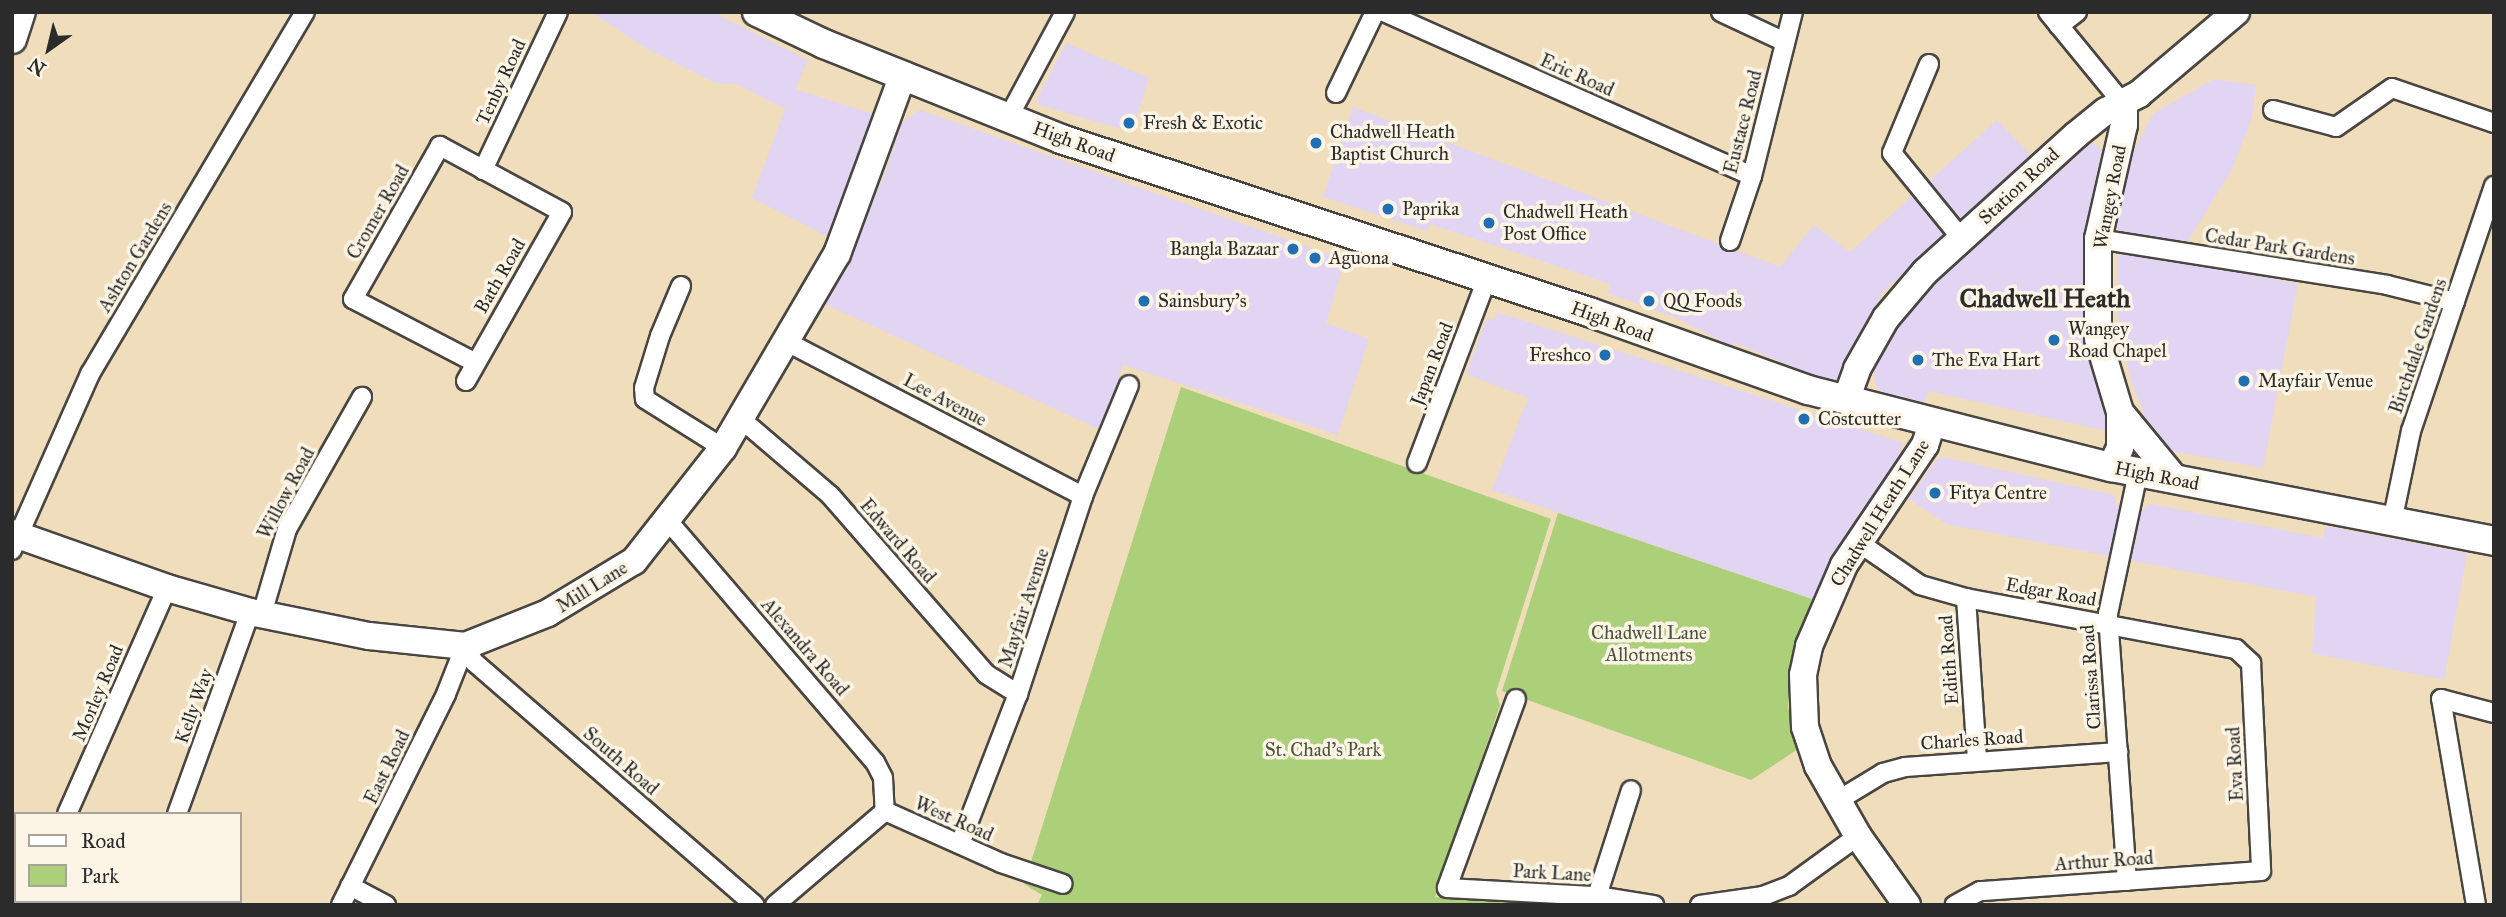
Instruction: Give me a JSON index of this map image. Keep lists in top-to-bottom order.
{
  "streets": {
    "main road": ["High Road"],
    "street": [
      "Eric Road",
      "Tenby Road",
      "Eustace Road",
      "Station Road",
      "Wangey Road",
      "Cromer Road",
      "Cedar Park Gardens",
      "Ashton Gardens",
      "Bath Road",
      "Birchdale Gardens",
      "Japan Road",
      "Lee Avenue",
      "Willow Road",
      "Chadwell Heath Lane",
      "Edward Road",
      "Mill Lane",
      "Edgar Road",
      "Mayfair Avenue",
      "Alexandra Road",
      "Edith Road",
      "Clarissa Road",
      "Morley Road",
      "Kelly Way",
      "Charles Road",
      "South Road",
      "Eva Road",
      "East Road",
      "West Road",
      "Arthur Road",
      "Park Lane"
    ]
  },
  "crossings": [
    ["Eric Road", "Eustace Road"],
    ["Tenby Road", "Cromer Road"],
    ["Tenby Road", "Bath Road"],
    ["High Road", "Station Road"],
    ["High Road", "Wangey Road"],
    ["High Road", "Birchdale Gardens"],
    ["High Road", "Japan Road"],
    ["High Road", "Chadwell Heath Lane"],
    ["High Road", "Mill Lane"],
    ["High Road", "Clarissa Road"],
    ["Station Road", "Wangey Road"],
    ["Wangey Road", "Cedar Park Gardens"],
    ["Cromer Road", "Bath Road"],
    ["Cedar Park Gardens", "Birchdale Gardens"],
    ["Ashton Gardens", "Mill Lane"],
    ["Lee Avenue", "Mill Lane"],
    ["Lee Avenue", "Mayfair Avenue"],
    ["Willow Road", "Mill Lane"],
    ["Willow Road", "Kelly Way"],
    ["Chadwell Heath Lane", "Edgar Road"],
    ["Chadwell Heath Lane", "Charles Road"],
    ["Edward Road", "Mill Lane"],
    ["Edward Road", "Mayfair Avenue"],
    ["Mill Lane", "Alexandra Road"],
    ["Mill Lane", "Morley Road"],
    ["Mill Lane", "Kelly Way"],
    ["Mill Lane", "South Road"],
    ["Mill Lane", "East Road"],
    ["Edgar Road", "Edith Road"],
    ["Edgar Road", "Clarissa Road"],
    ["Edgar Road", "Eva Road"],
    ["Mayfair Avenue", "West Road"],
    ["Alexandra Road", "West Road"],
    ["Edith Road", "Charles Road"],
    ["Clarissa Road", "Charles Road"],
    ["Clarissa Road", "Arthur Road"],
    ["South Road", "East Road"],
    ["Eva Road", "Arthur Road"]
  ],
  "districts": ["Chadwell Heath"],
  "parks": ["Chadwell Lane Allotments", "St. Chad's Park"],
  "places": [
    "Fresh & Exotic",
    "Chadwell Heath Baptist Church",
    "Paprika",
    "Chadwell Heath Post Office",
    "Bangla Bazaar",
    "Aguona",
    "Sainsbury's",
    "QQ Foods",
    "Wangey Road Chapel",
    "Freshco",
    "The Eva Hart",
    "Mayfair Venue",
    "Costcutter",
    "Fitya Centre"
  ],
  "legend": ["Road", "Park"],
  "north": "bottom left"
}
